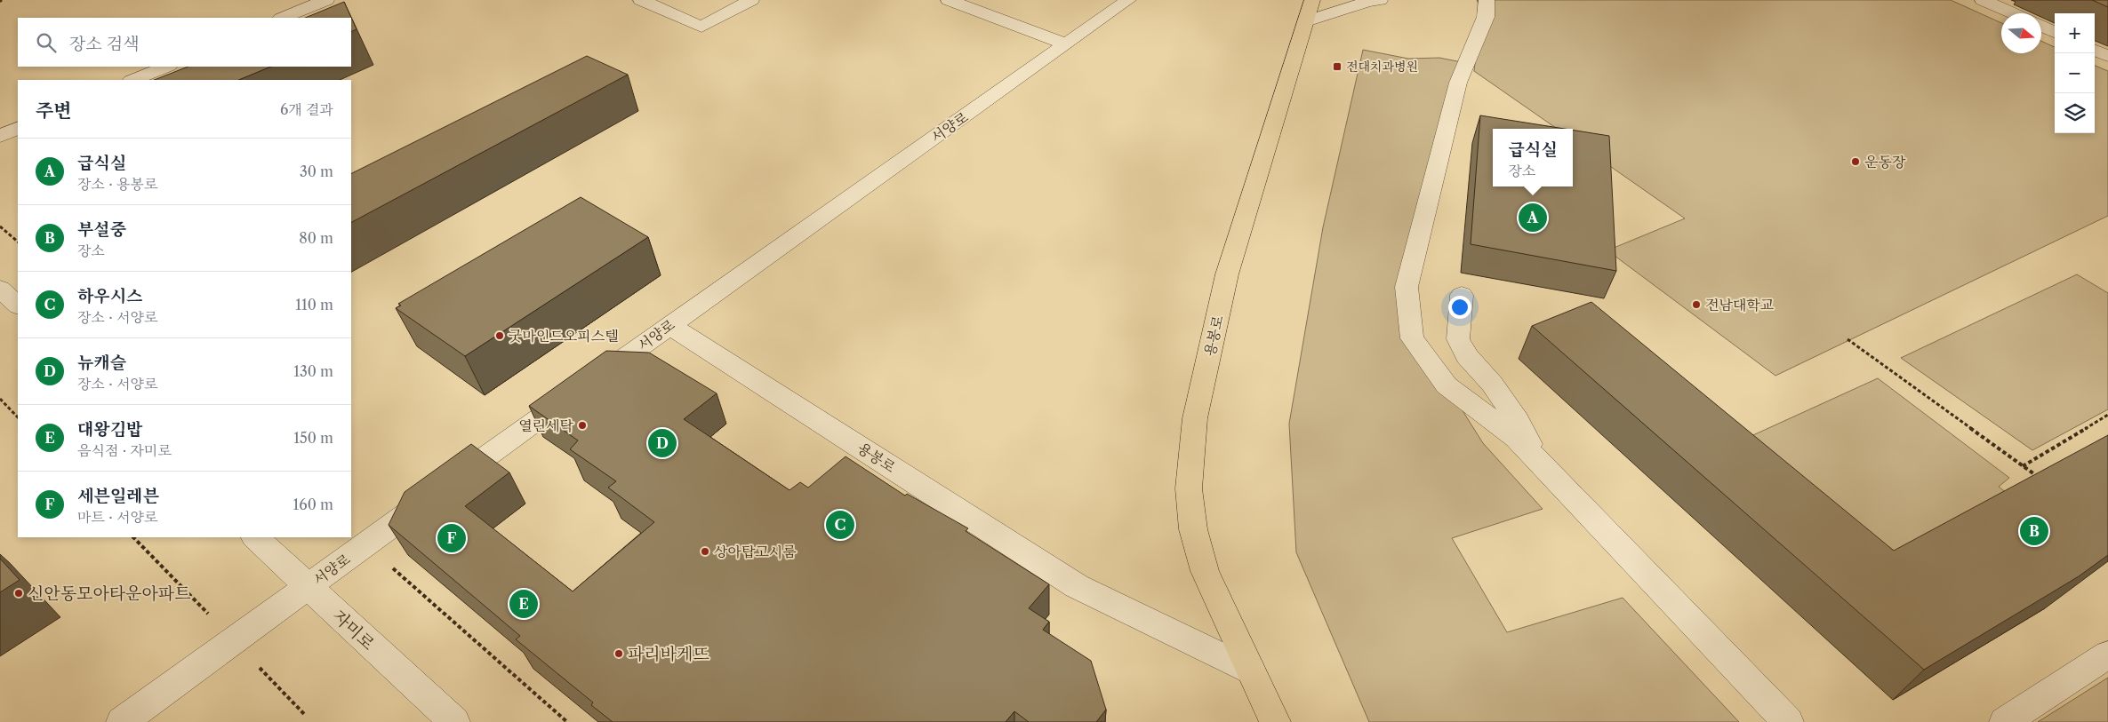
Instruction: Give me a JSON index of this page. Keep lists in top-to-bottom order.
{
  "streets": {
    "main road": ["용봉로"],
    "street": ["서양로", "자미로"]
  },
  "crossings": [
    ["서양로", "용봉로"],
    ["서양로", "자미로"]
  ],
  "places": {
    "transit": ["전대치과병원"],
    "other": [
      "운동장",
      "전남대학교",
      "굿마인드오피스텔",
      "열린세탁",
      "상아탑고시룸",
      "신안동모아타운아파트",
      "파리바게뜨"
    ]
  },
  "north": "right",
  "page": {
    "map_buttons": ["+", "−"],
    "search": "장소 검색",
    "heading": ["주변", "6개 결과"],
    "popup": ["급식실", "장소"],
    "list": [
      {
        "mark": "A",
        "name": "급식실",
        "note": "장소 · 용봉로",
        "value": "30 m"
      },
      {
        "mark": "B",
        "name": "부설중",
        "note": "장소",
        "value": "80 m"
      },
      {
        "mark": "C",
        "name": "하우시스",
        "note": "장소 · 서양로",
        "value": "110 m"
      },
      {
        "mark": "D",
        "name": "뉴캐슬",
        "note": "장소 · 서양로",
        "value": "130 m"
      },
      {
        "mark": "E",
        "name": "대왕김밥",
        "note": "음식점 · 자미로",
        "value": "150 m"
      },
      {
        "mark": "F",
        "name": "세븐일레븐",
        "note": "마트 · 서양로",
        "value": "160 m"
      }
    ],
    "pins": [
      "A",
      "D",
      "C",
      "B",
      "F",
      "E"
    ]
  }
}
